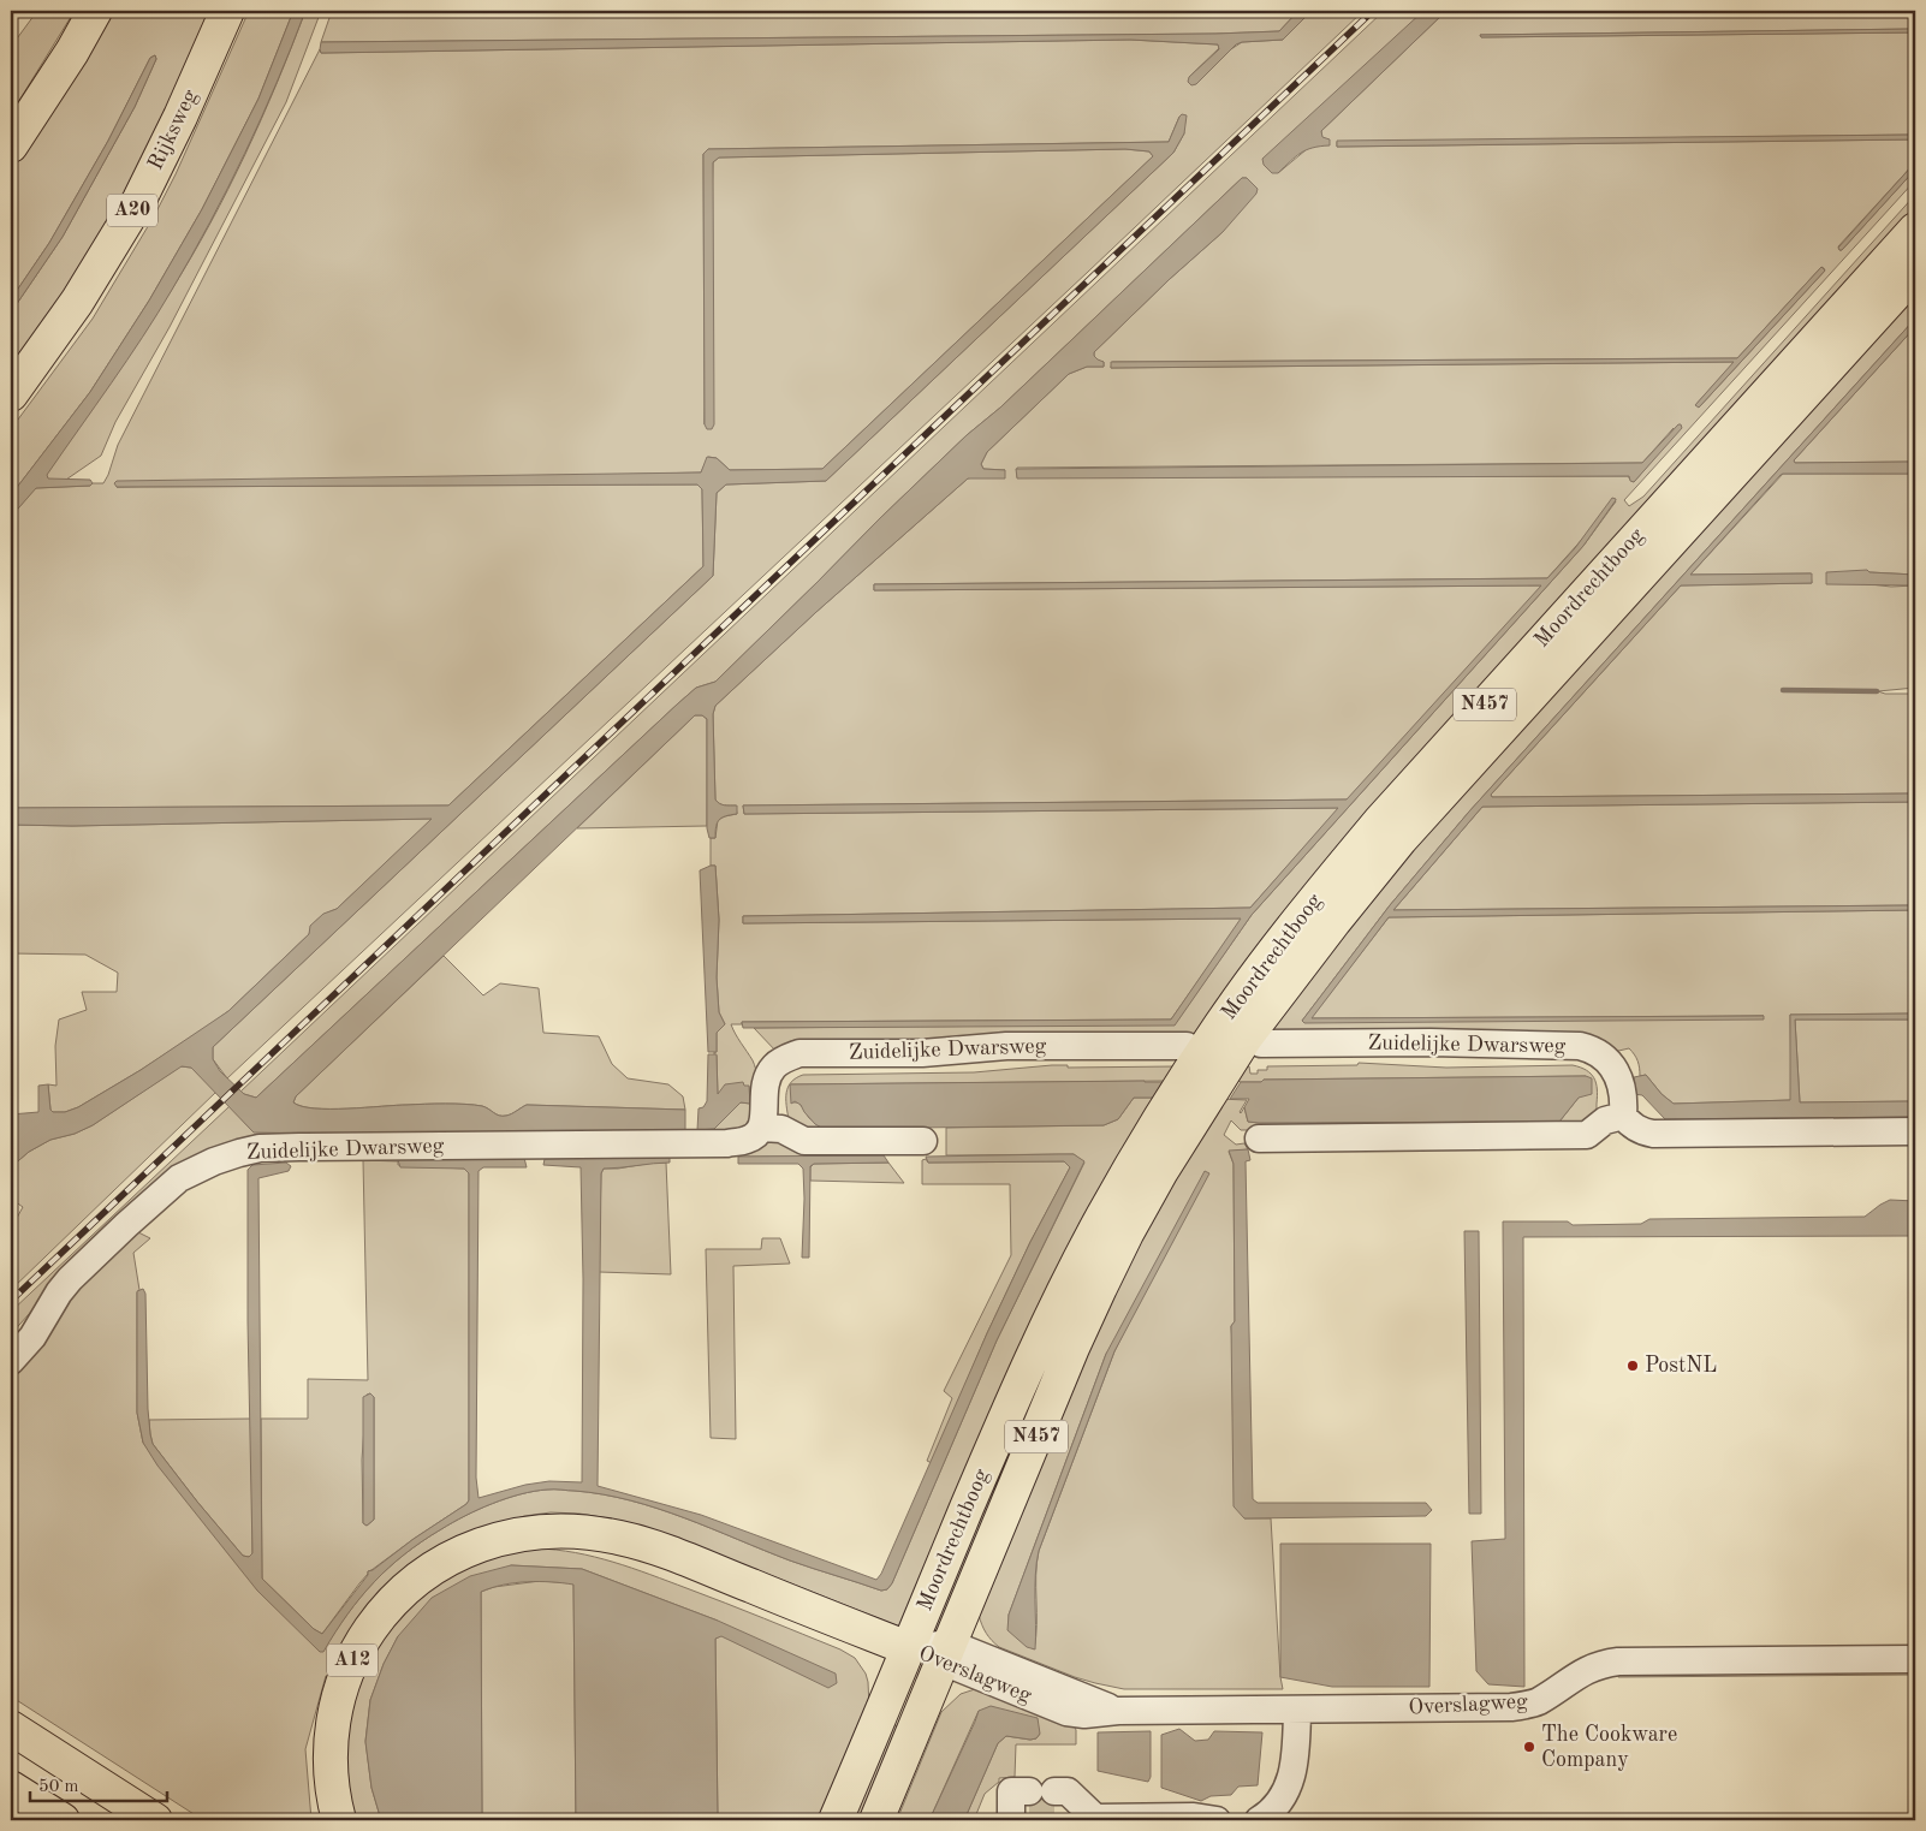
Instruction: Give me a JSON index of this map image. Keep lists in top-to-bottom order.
{
  "streets": {
    "main road": [
      "Rijksweg",
      "A20",
      "Moordrechtboog",
      "N457",
      "A12",
      "Overslagweg"
    ],
    "street": ["Zuidelijke Dwarsweg"]
  },
  "crossings": [
    ["Moordrechtboog", "A12"],
    ["Moordrechtboog", "Overslagweg"],
    ["A12", "Overslagweg"]
  ],
  "places": ["PostNL", "The Cookware Company"],
  "scale_bar": "50 m"
}
